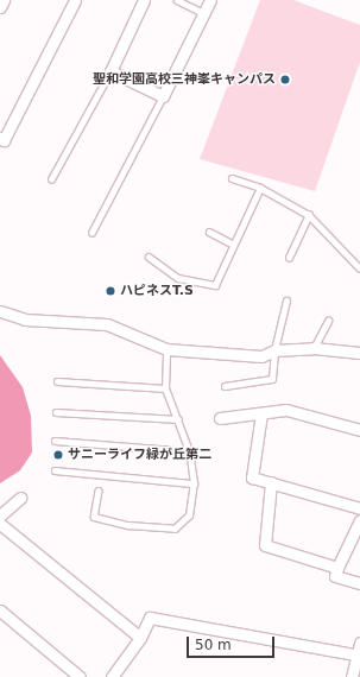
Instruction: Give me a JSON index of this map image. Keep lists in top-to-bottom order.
{
  "places": ["聖和学園高校三神峯キャンパス", "ハピネスT.S", "サニーライフ緑が丘第二"],
  "scale_bar": "50 m"
}
